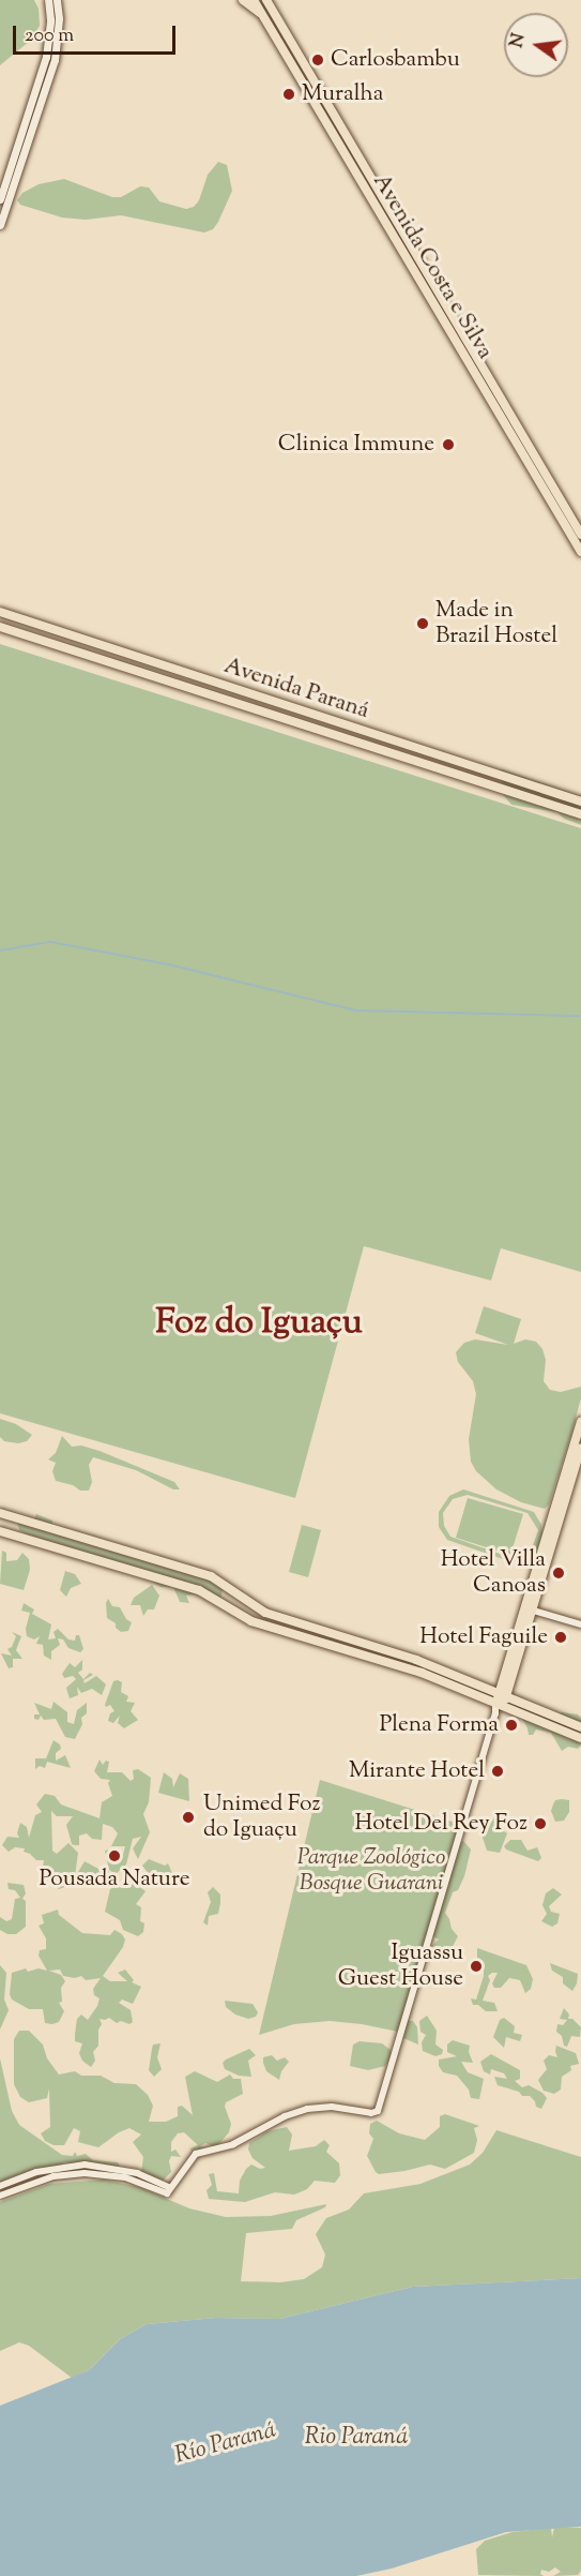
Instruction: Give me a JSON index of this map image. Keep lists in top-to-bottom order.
{
  "streets": {
    "main road": ["Avenida Costa e Silva", "Avenida Paraná"]
  },
  "districts": ["Foz do Iguaçu"],
  "water": ["Rio Paraná", "Río Paraná"],
  "parks": ["Parque Zoológico Bosque Guarani"],
  "places": [
    "Carlosbambu",
    "Muralha",
    "Clinica Immune",
    "Made in Brazil Hostel",
    "Hotel Villa Canoas",
    "Hotel Faguile",
    "Plena Forma",
    "Mirante Hotel",
    "Unimed Foz do Iguaçu",
    "Hotel Del Rey Foz",
    "Pousada Nature",
    "Iguassu Guest House"
  ],
  "scale_bar": "200 m",
  "north": "left"
}
